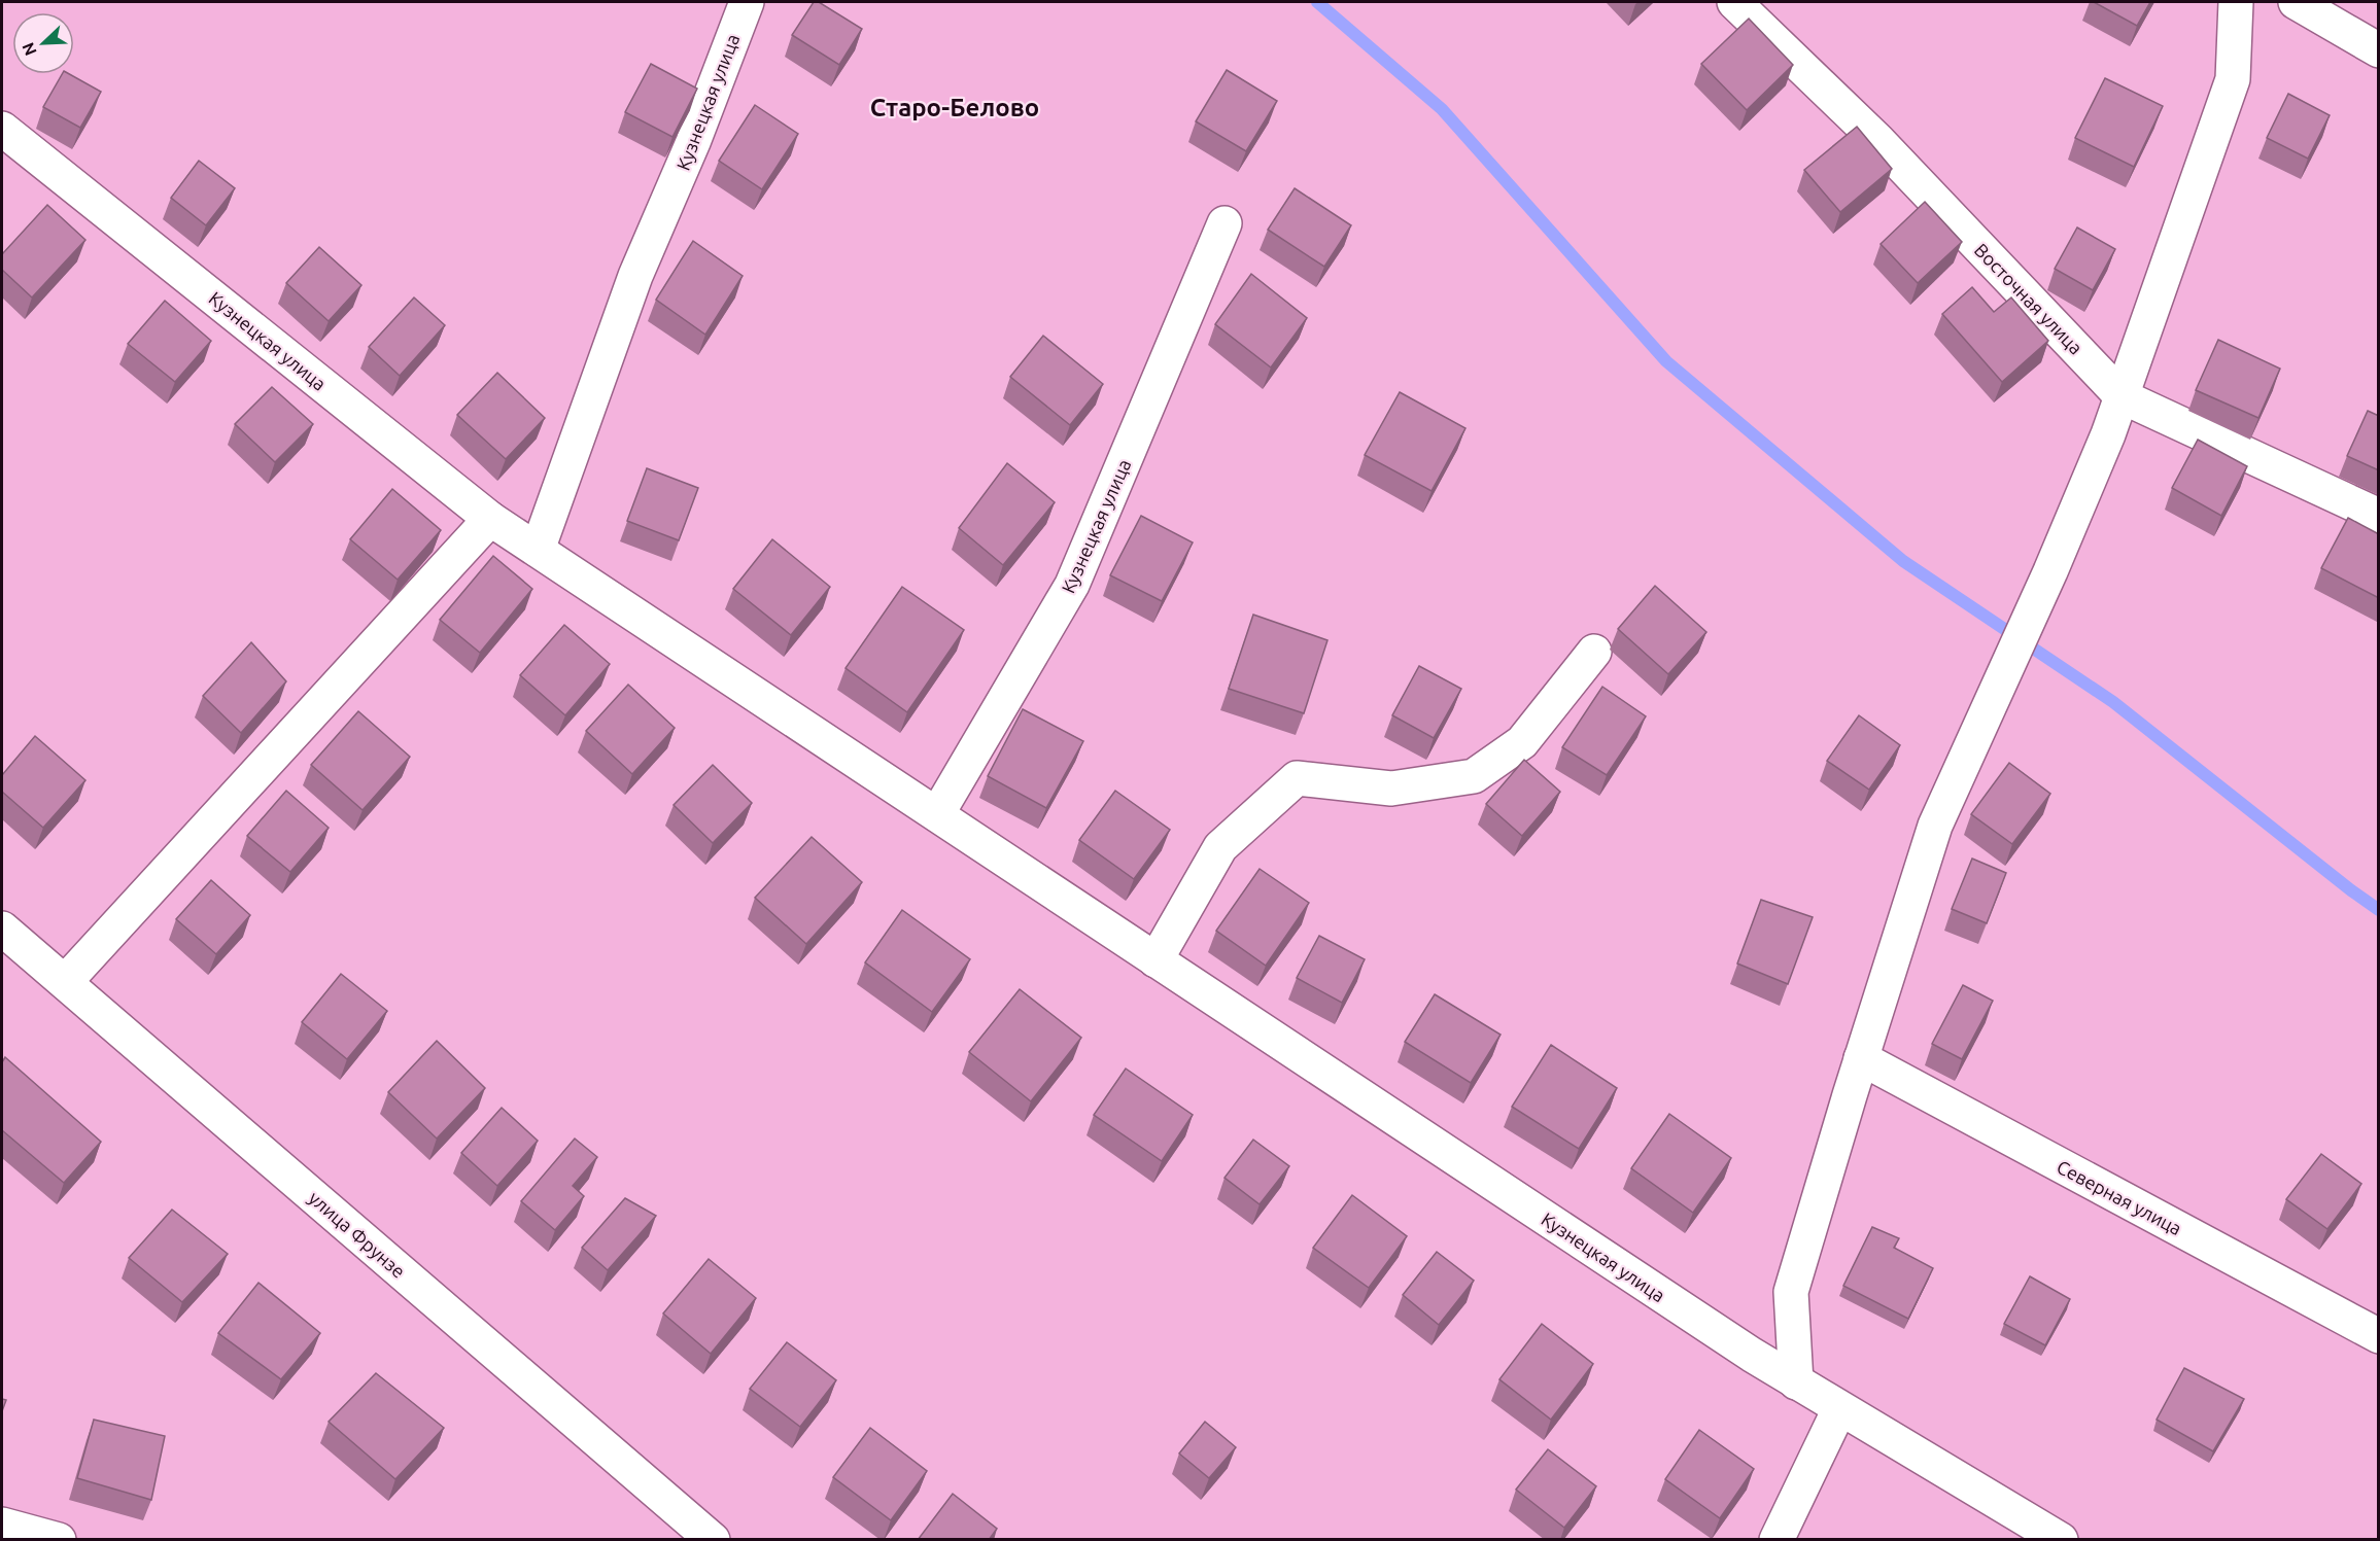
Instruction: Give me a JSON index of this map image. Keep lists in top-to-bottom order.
{
  "streets": {
    "street": [
      "Кузнецкая улица",
      "Восточная улица",
      "Северная улица",
      "улица Фрунзе"
    ]
  },
  "districts": ["Старо-Белово"],
  "north": "bottom left"
}
